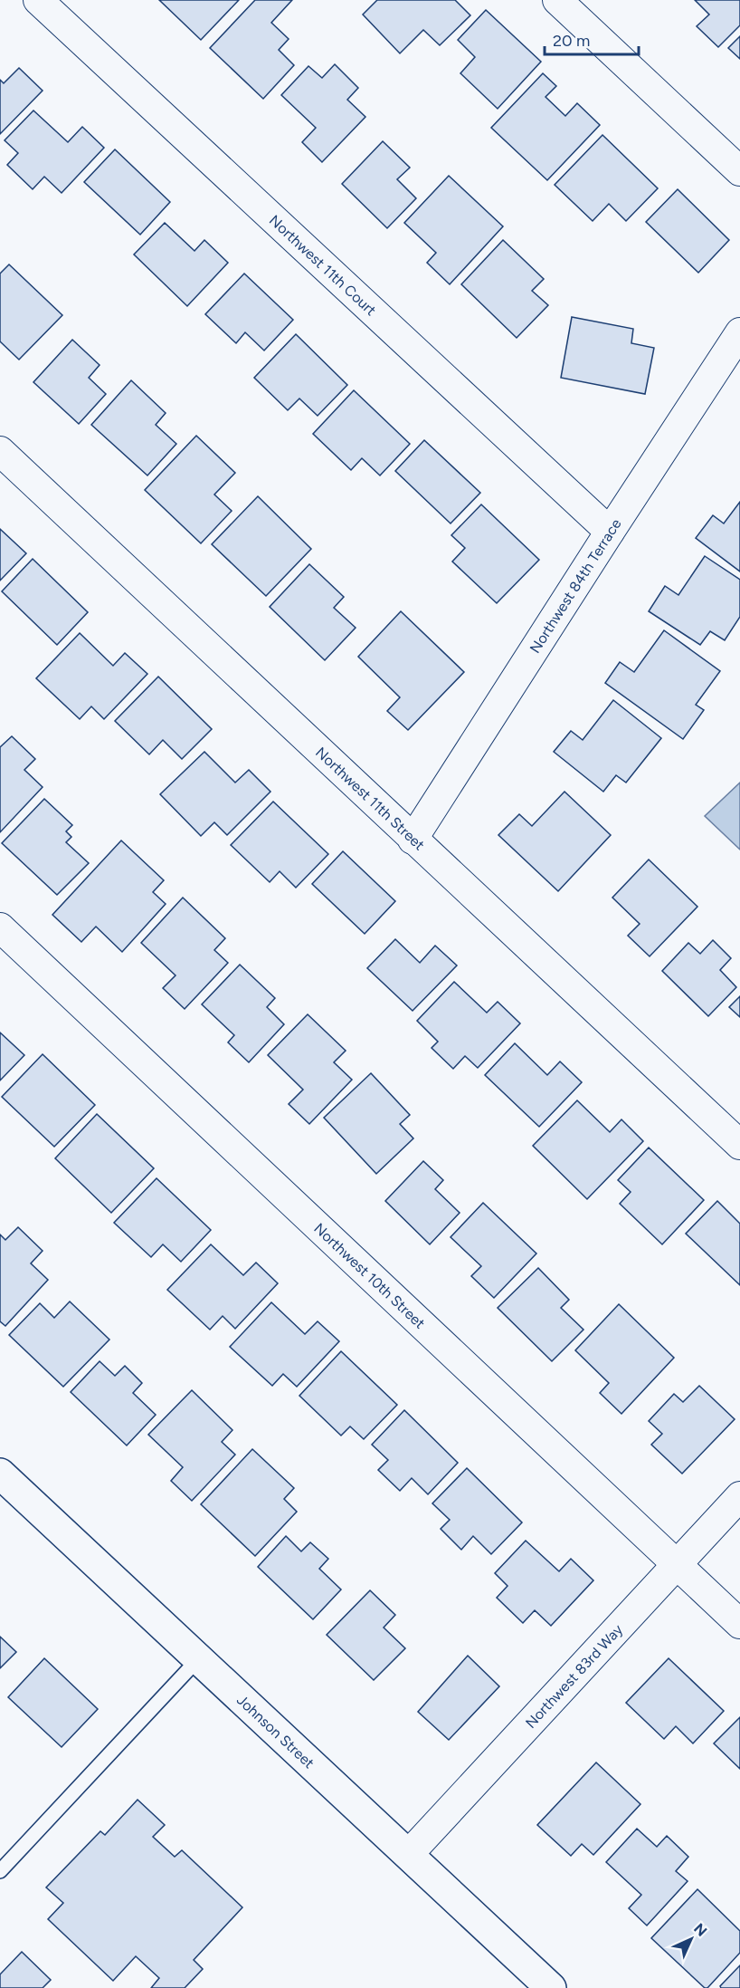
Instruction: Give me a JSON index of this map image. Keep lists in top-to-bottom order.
{
  "streets": {
    "street": [
      "Northwest 11th Court",
      "Northwest 84th Terrace",
      "Northwest 11th Street",
      "Northwest 10th Street",
      "Northwest 83rd Way",
      "Johnson Street"
    ]
  },
  "crossings": [
    ["Northwest 11th Court", "Northwest 84th Terrace"],
    ["Northwest 84th Terrace", "Northwest 11th Street"],
    ["Northwest 10th Street", "Northwest 83rd Way"],
    ["Northwest 83rd Way", "Johnson Street"]
  ],
  "scale_bar": "20 m",
  "north": "top right"
}
